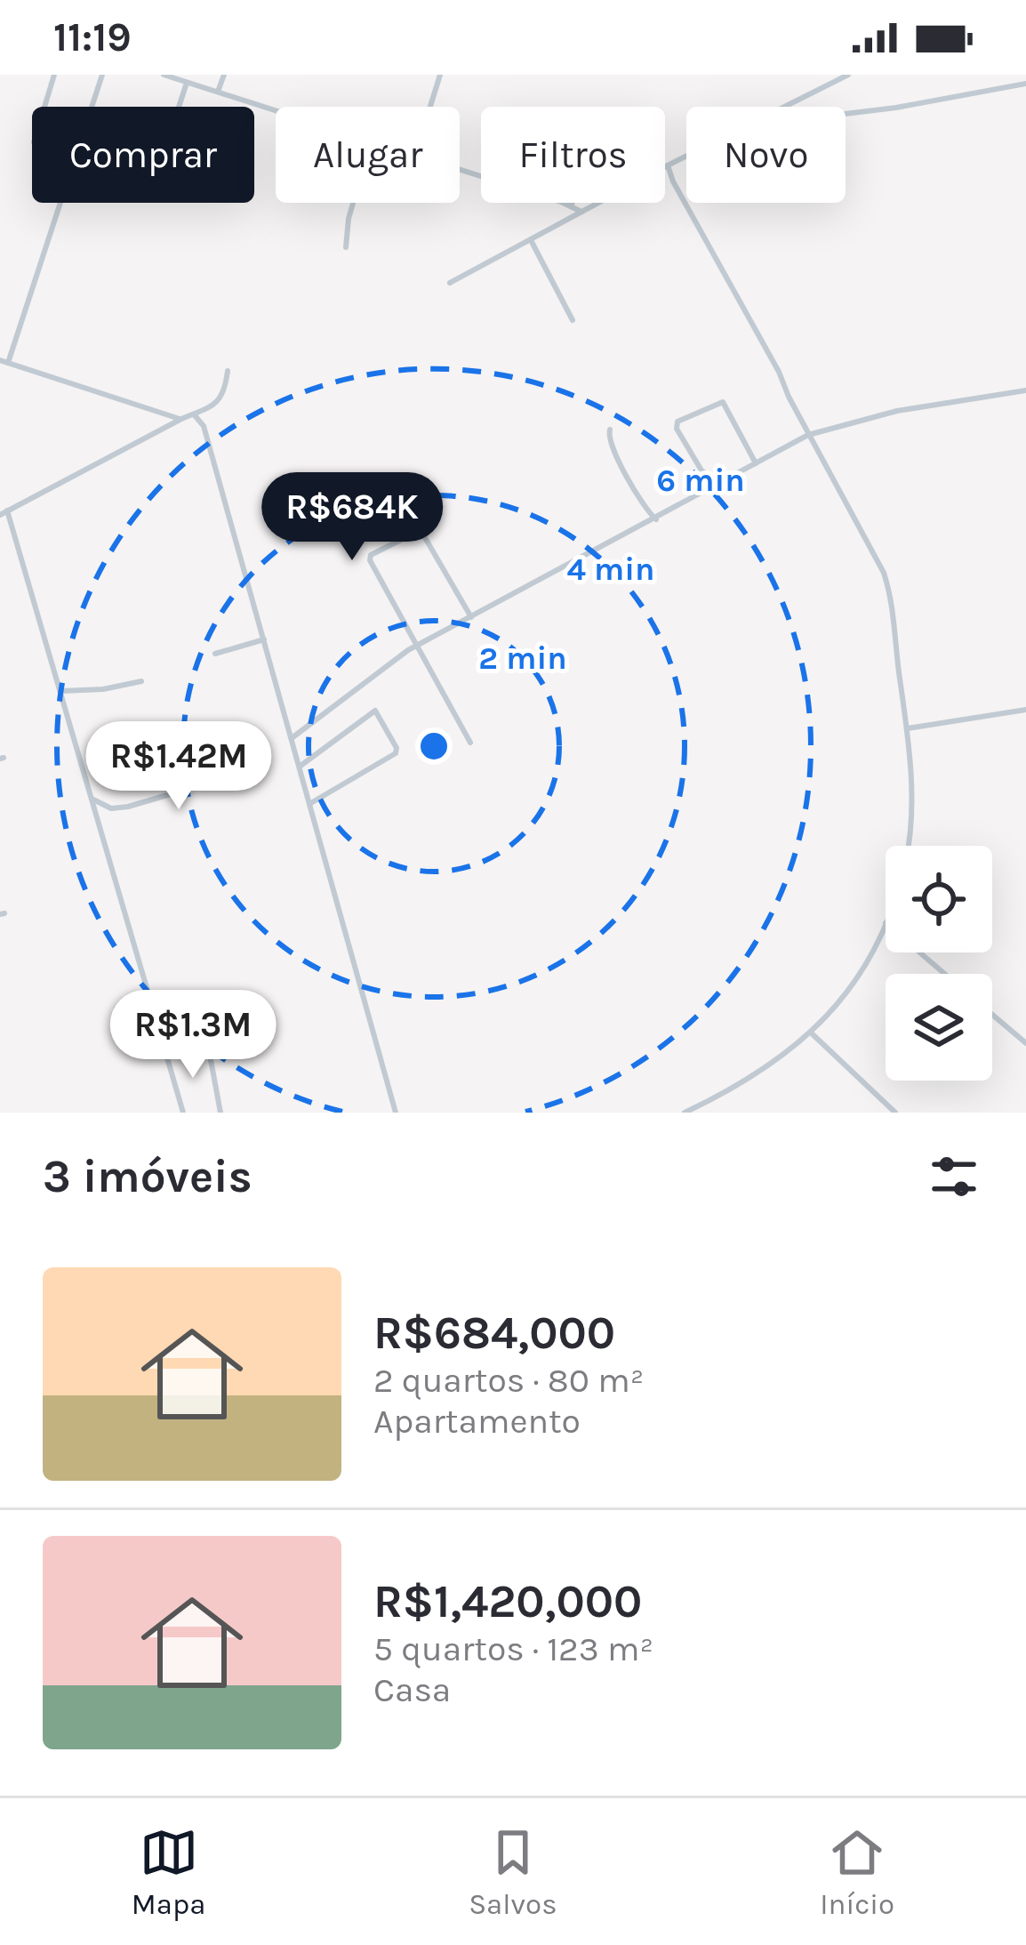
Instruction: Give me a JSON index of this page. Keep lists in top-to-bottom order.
{
  "page": {
    "status": "11:19",
    "chip": [
      "Comprar",
      "Alugar",
      "Filtros",
      "Novo"
    ],
    "price": ["R$684K", "R$1.42M", "R$1.3M"],
    "heading": "3 imóveis",
    "list": [
      {
        "name": "R$684,000",
        "note": "2 quartos · 80 m² · Apartamento"
      },
      {
        "name": "R$1,420,000",
        "note": "5 quartos · 123 m² · Casa"
      }
    ],
    "tabs": ["Mapa", "Salvos", "Início"]
  },
  "rings": ["6 min", "4 min", "2 min"]
}
